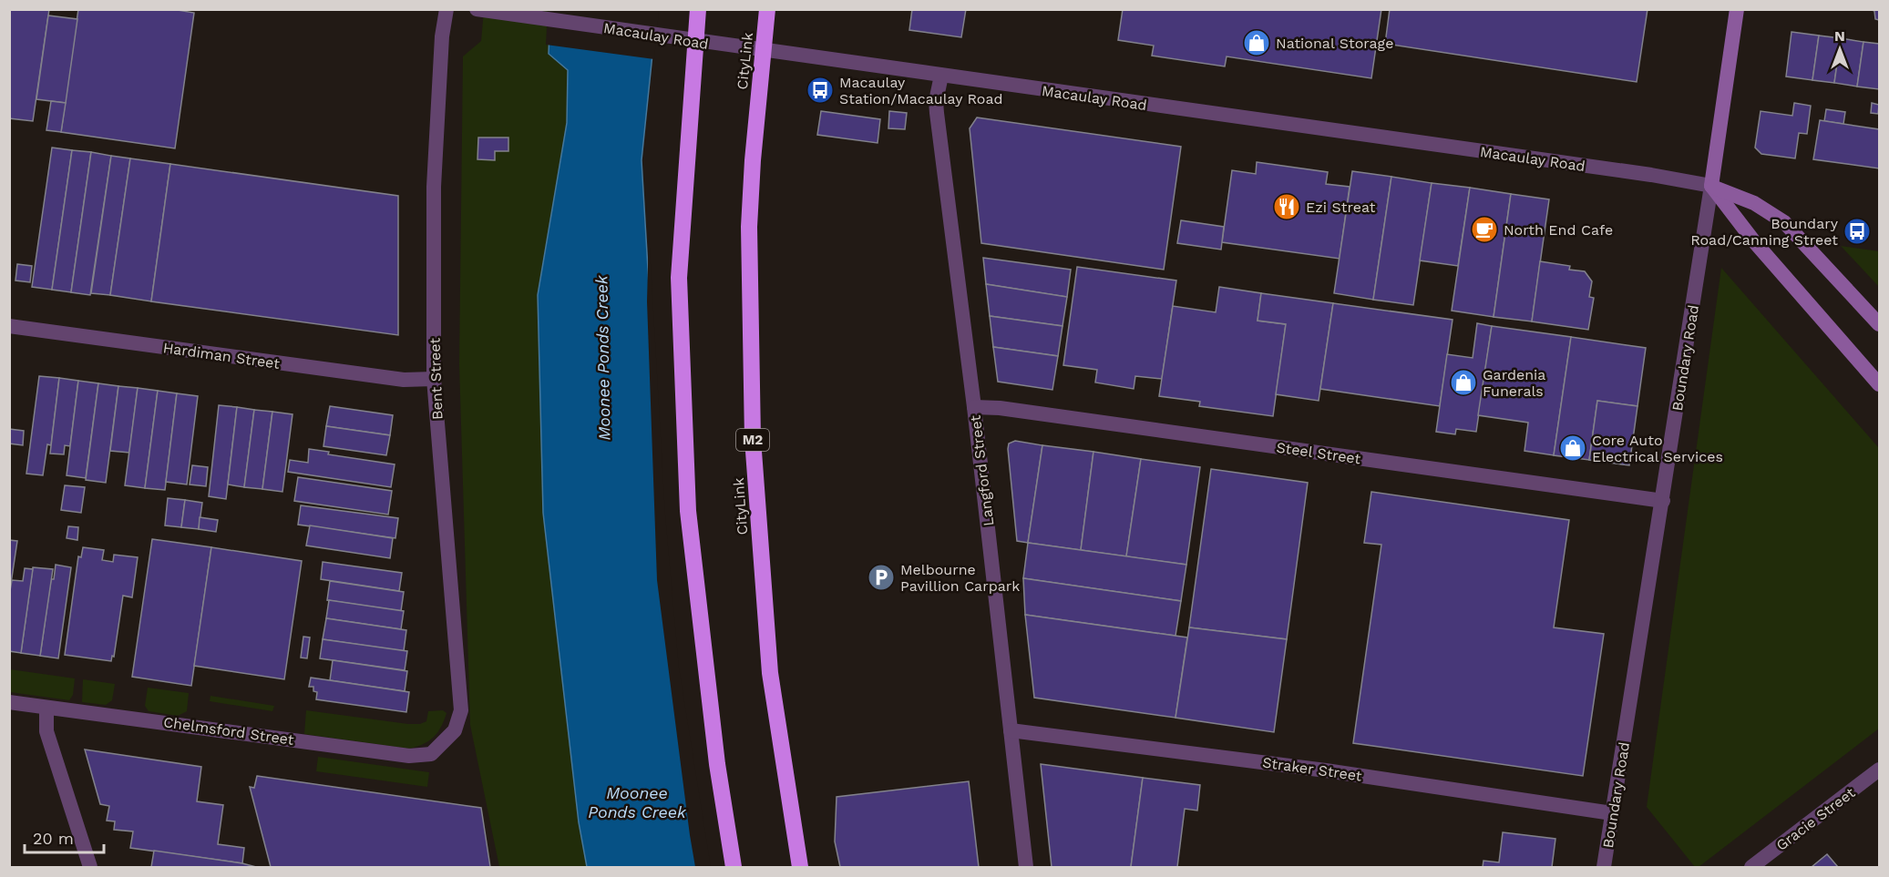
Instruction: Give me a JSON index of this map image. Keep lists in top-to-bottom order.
{
  "streets": {
    "highway": ["CityLink", "M2"],
    "main road": ["Macaulay Road", "Boundary Road"],
    "street": [
      "Hardiman Street",
      "Bent Street",
      "Steel Street",
      "Langford Street",
      "Chelmsford Street",
      "Straker Street",
      "Gracie Street"
    ]
  },
  "crossings": [
    ["Macaulay Road", "Boundary Road"],
    ["Macaulay Road", "Langford Street"],
    ["Hardiman Street", "Bent Street"],
    ["Boundary Road", "Steel Street"],
    ["Boundary Road", "Straker Street"],
    ["Bent Street", "Chelmsford Street"],
    ["Steel Street", "Langford Street"],
    ["Langford Street", "Straker Street"]
  ],
  "water": ["Moonee Ponds Creek"],
  "places": {
    "shop": ["National Storage", "Gardenia Funerals", "Core Auto Electrical Services"],
    "bus stop": ["Macaulay Station/Macaulay Road", "Boundary Road/Canning Street"],
    "restaurant": ["Ezi Streat"],
    "cafe": ["North End Cafe"],
    "parking": ["Melbourne Pavillion Carpark"]
  },
  "scale_bar": "20 m",
  "north": "top"
}
